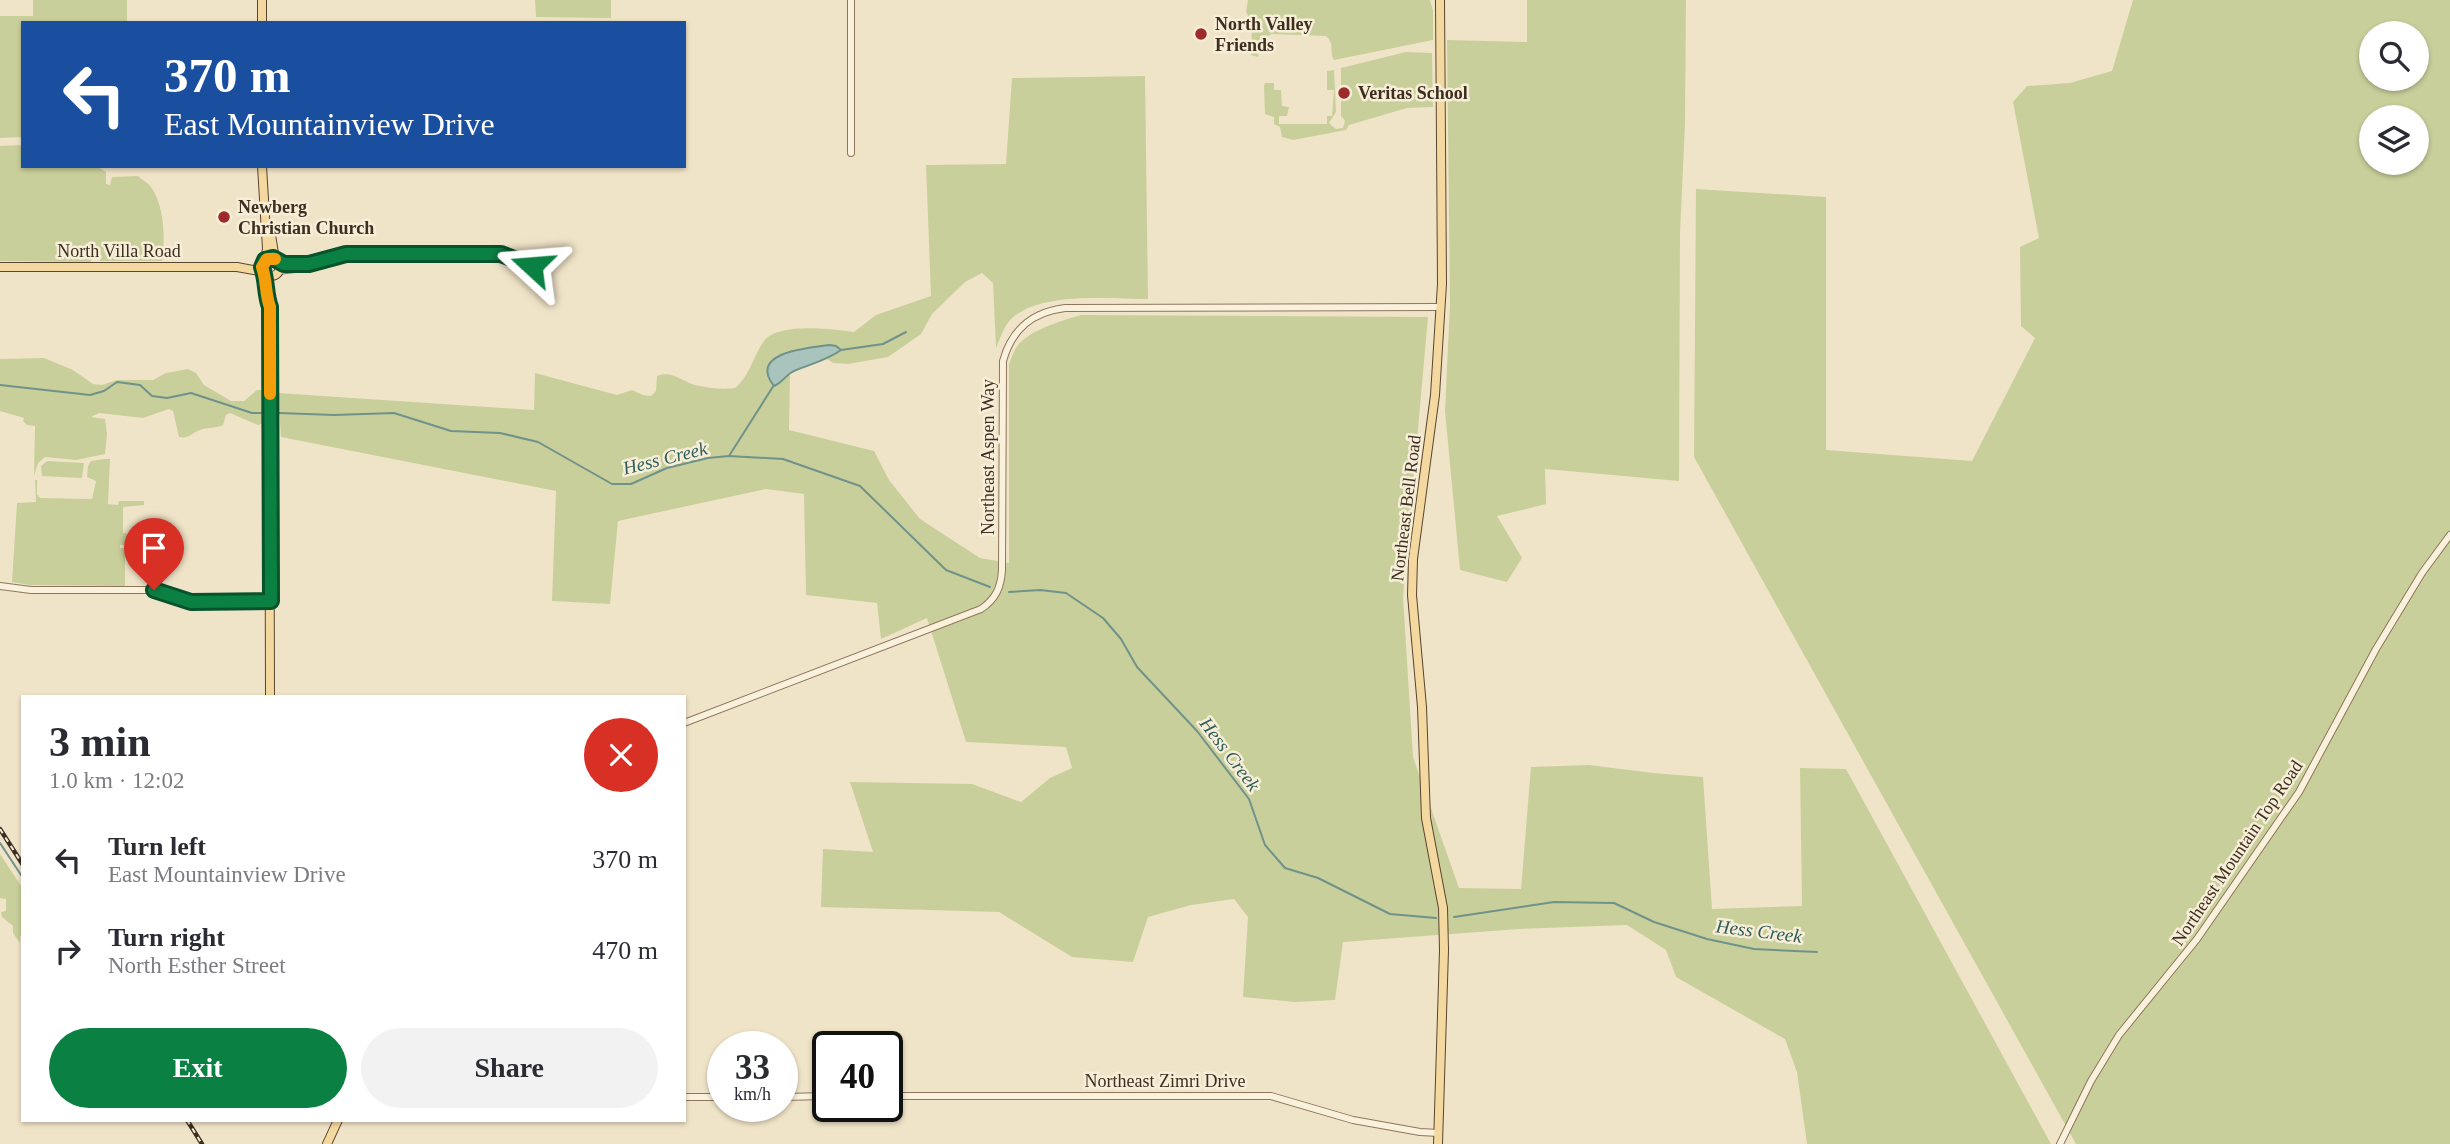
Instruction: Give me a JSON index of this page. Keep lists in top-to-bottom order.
{
  "streets": {
    "main road": ["North Villa Road", "Northeast Bell Road"],
    "street": ["Northeast Aspen Way", "Northeast Mountain Top Road", "Northeast Zimri Drive"]
  },
  "crossings": [
    ["Northeast Aspen Way", "Northeast Bell Road"],
    ["Northeast Bell Road", "Northeast Zimri Drive"]
  ],
  "water": ["Hess Creek"],
  "places": ["North Valley Friends", "Veritas School", "Newberg Christian Church"],
  "page": {
    "turn": ["370 m", "East Mountainview Drive"],
    "heading": ["3 min", "1.0 km · 12:02"],
    "list": [
      {
        "name": "Turn left",
        "note": "East Mountainview Drive",
        "value": "370 m"
      },
      {
        "name": "Turn right",
        "note": "North Esther Street",
        "value": "470 m"
      }
    ],
    "buttons": ["Exit", "Share"],
    "speed": "33 km/h",
    "limit": "40"
  }
}
